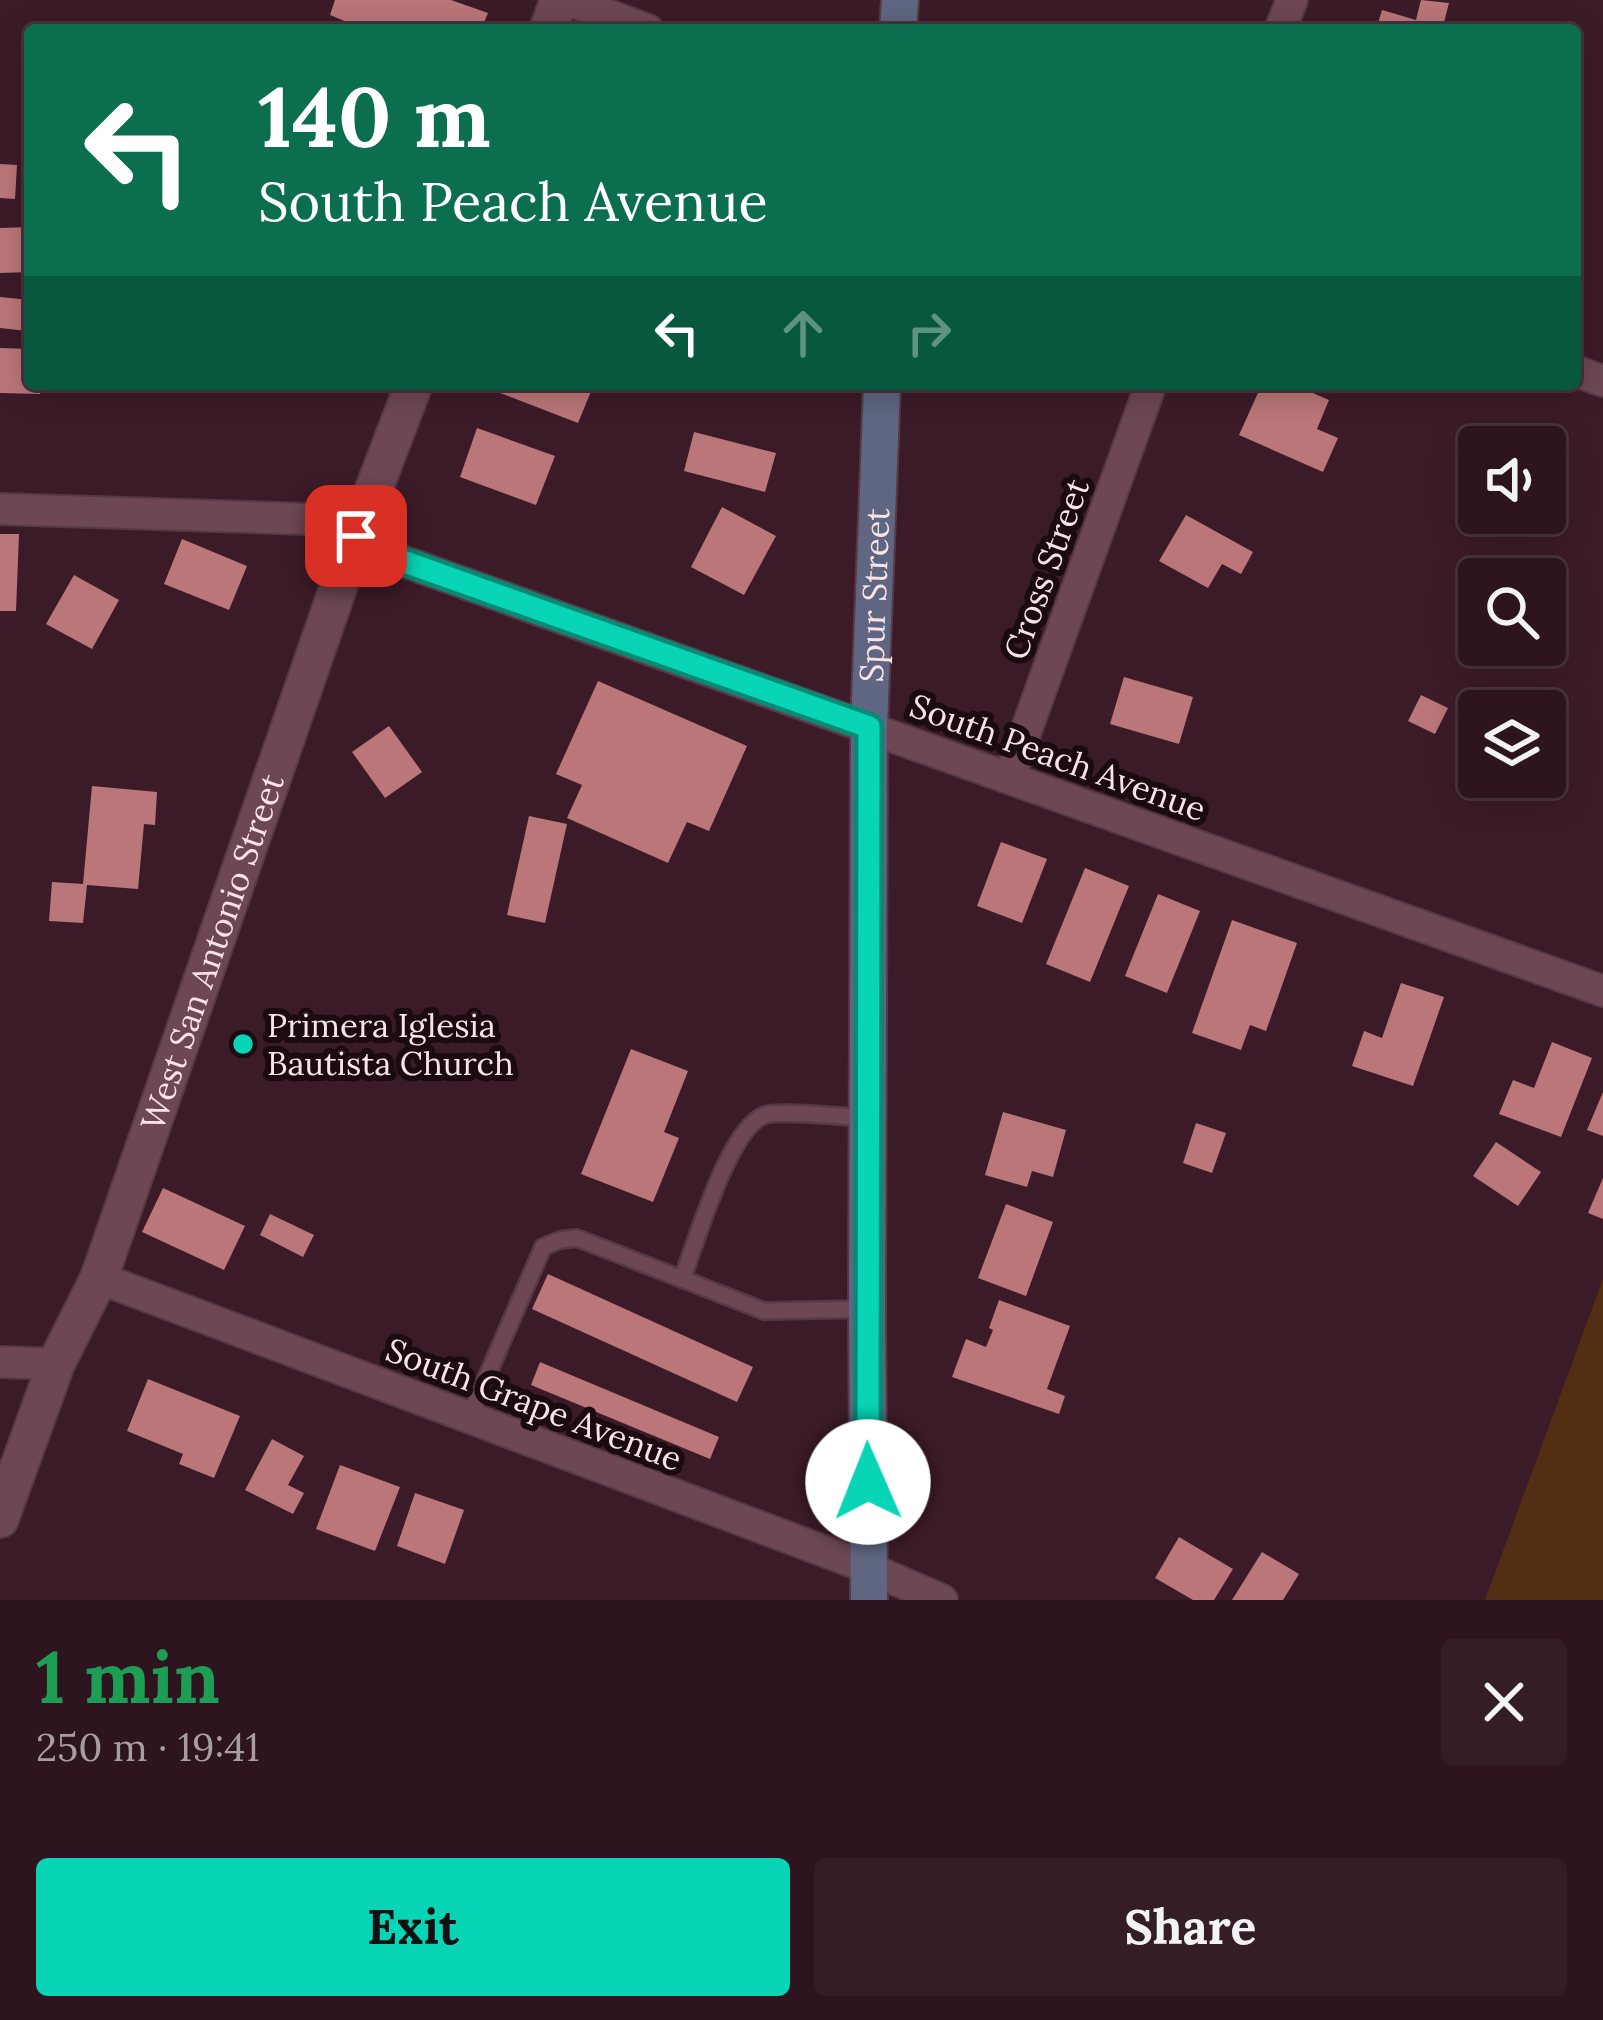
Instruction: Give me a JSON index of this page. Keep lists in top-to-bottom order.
{
  "streets": {
    "main road": ["Spur Street"],
    "street": [
      "Cross Street",
      "South Peach Avenue",
      "West San Antonio Street",
      "South Grape Avenue"
    ]
  },
  "crossings": [
    ["Cross Street", "South Peach Avenue"],
    ["Spur Street", "South Peach Avenue"],
    ["Spur Street", "South Grape Avenue"],
    ["South Peach Avenue", "West San Antonio Street"],
    ["West San Antonio Street", "South Grape Avenue"]
  ],
  "places": ["Primera Iglesia Bautista Church"],
  "page": {
    "turn": ["140 m", "South Peach Avenue"],
    "heading": ["1 min", "250 m · 19:41"],
    "buttons": ["Exit", "Share"]
  }
}
